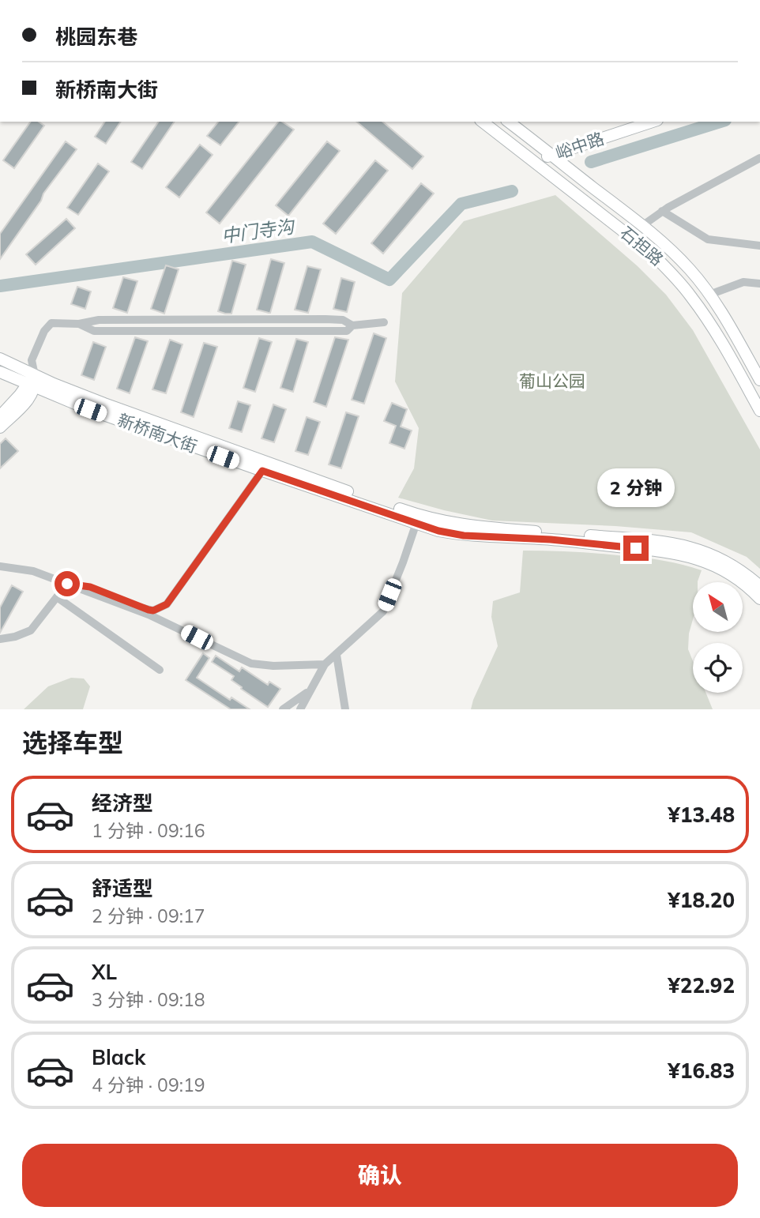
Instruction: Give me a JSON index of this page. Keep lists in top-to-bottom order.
{
  "streets": {
    "main road": ["峪中路", "石担路", "新桥南大街"]
  },
  "crossings": [
    ["峪中路", "石担路"]
  ],
  "water": ["中门寺沟"],
  "parks": ["葡山公园"],
  "north": "top left",
  "page": {
    "banner": ["桃园东巷", "新桥南大街"],
    "bubble": "2 分钟",
    "heading": "选择车型",
    "list": [
      {
        "name": "经济型",
        "note": "1 分钟 · 09:16",
        "value": "¥13.48"
      },
      {
        "name": "舒适型",
        "note": "2 分钟 · 09:17",
        "value": "¥18.20"
      },
      {
        "name": "XL",
        "note": "3 分钟 · 09:18",
        "value": "¥22.92"
      },
      {
        "name": "Black",
        "note": "4 分钟 · 09:19",
        "value": "¥16.83"
      }
    ],
    "buttons": "确认"
  }
}
